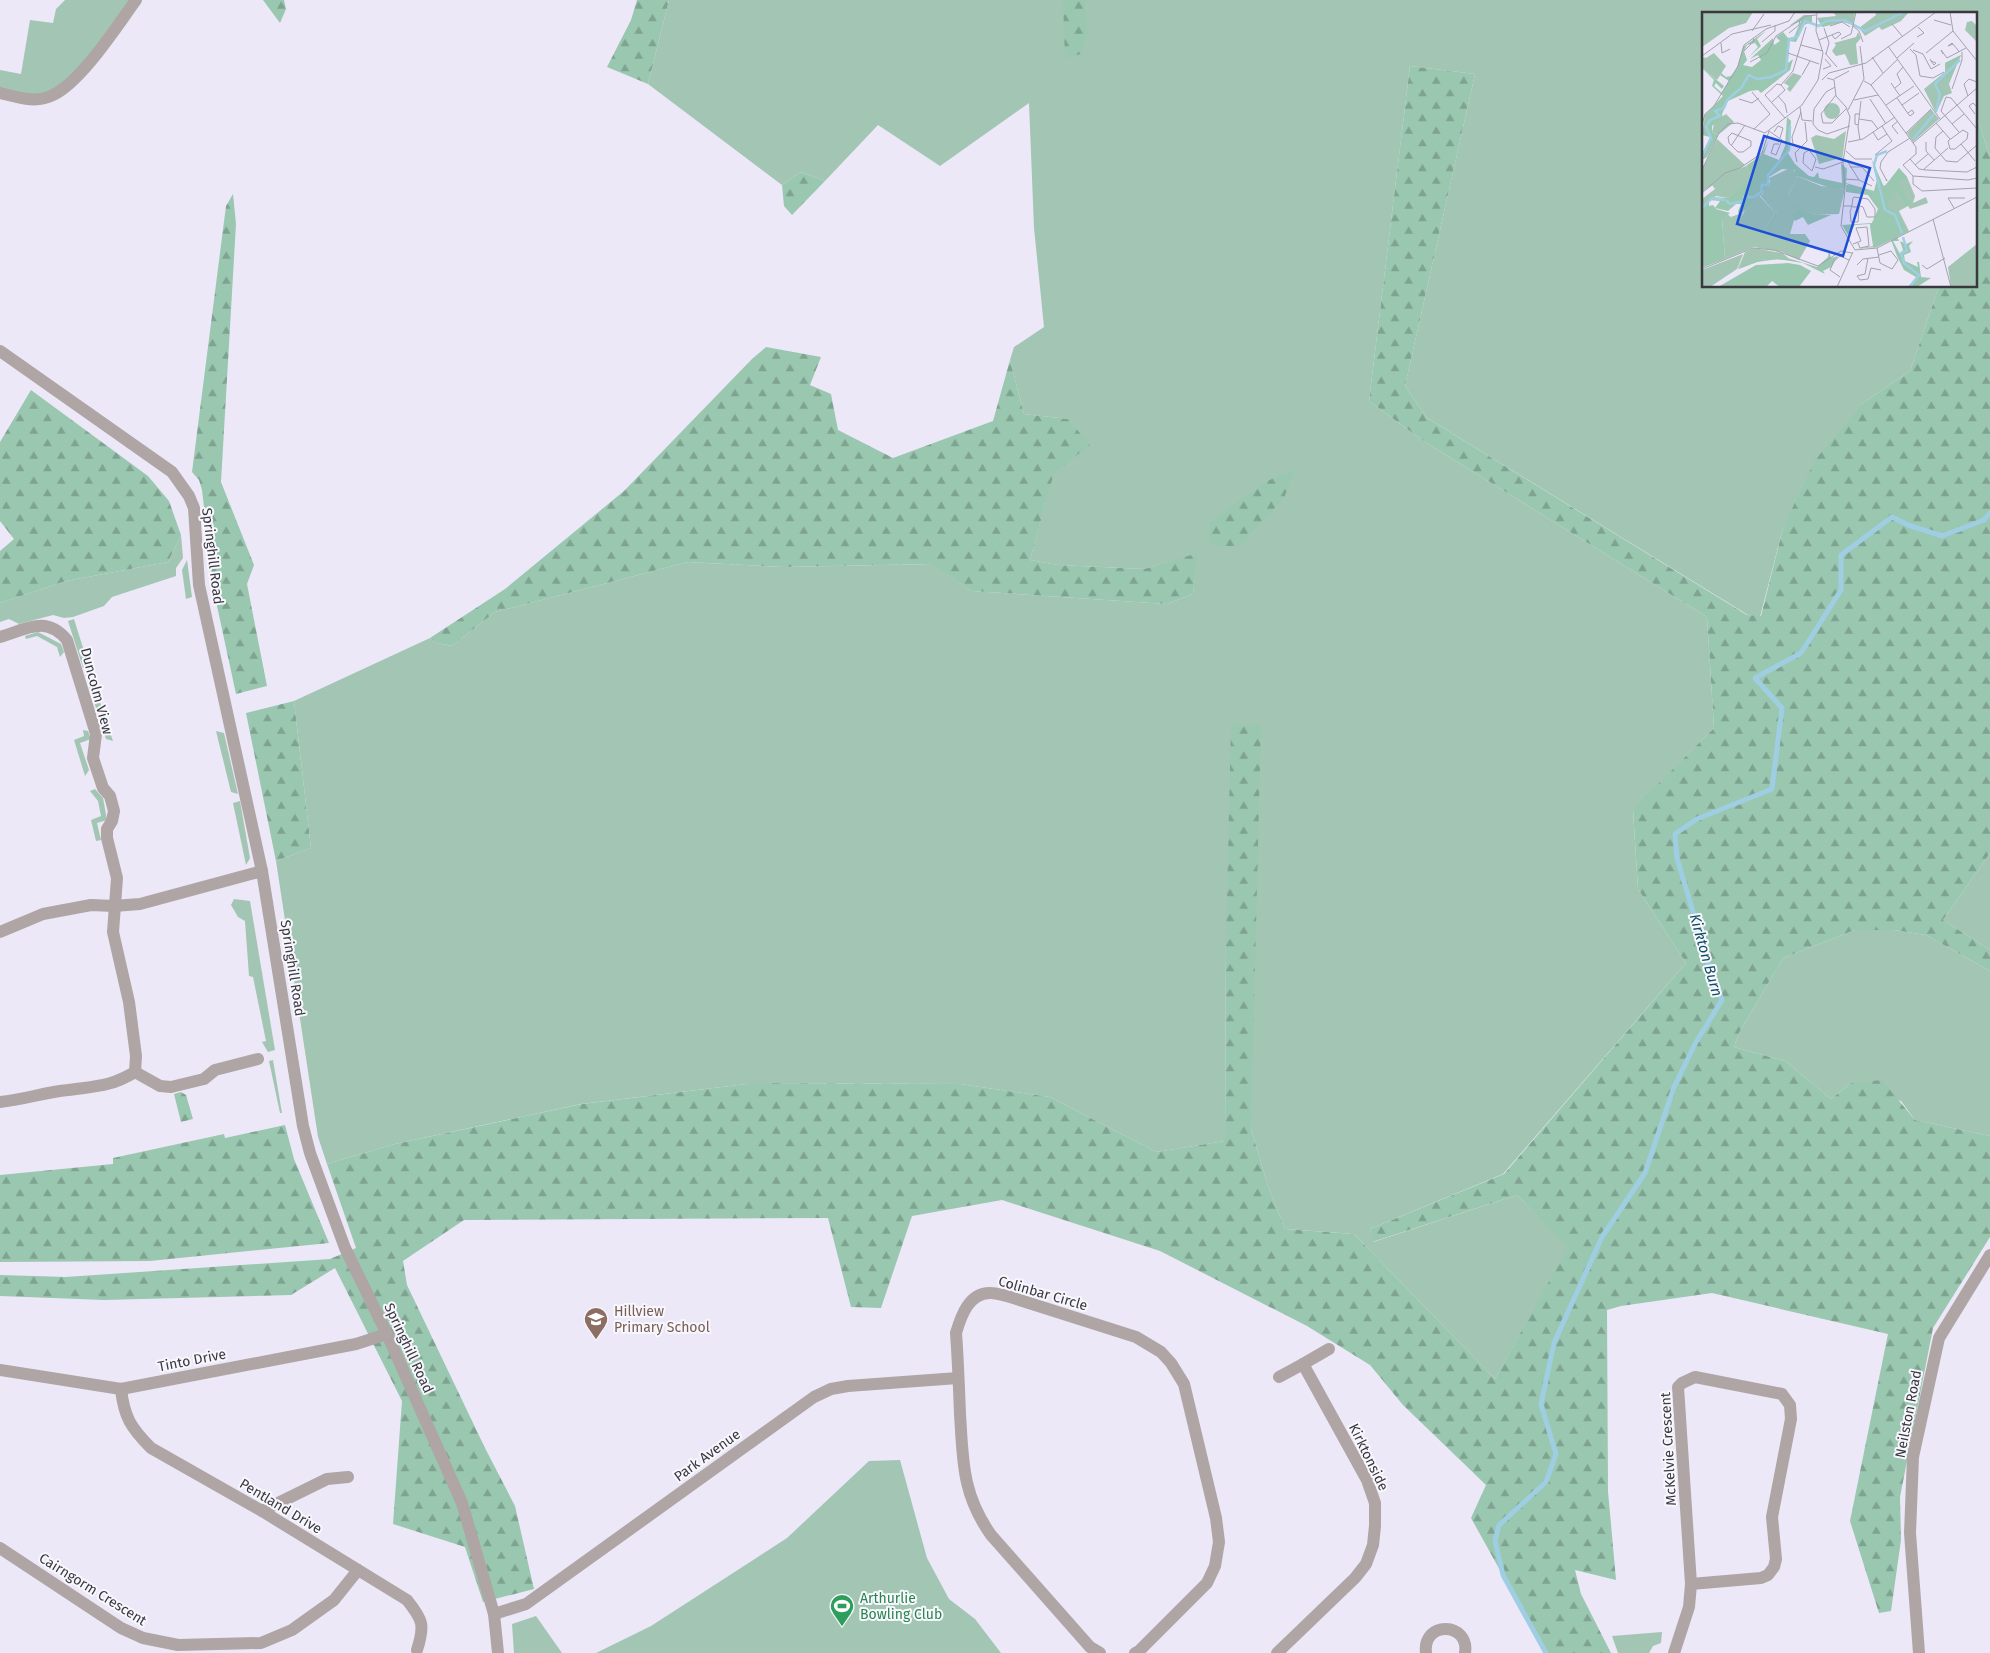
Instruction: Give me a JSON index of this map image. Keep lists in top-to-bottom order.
{
  "streets": {
    "street": [
      "Springhill Road",
      "Duncolm View",
      "Colinbar Circle",
      "Tinto Drive",
      "Neilston Road",
      "McKelvie Crescent",
      "Park Avenue",
      "Kirktonside",
      "Pentland Drive",
      "Cairngorm Crescent"
    ]
  },
  "crossings": [
    ["Springhill Road", "Tinto Drive"],
    ["Springhill Road", "Park Avenue"],
    ["Colinbar Circle", "Park Avenue"],
    ["Tinto Drive", "Pentland Drive"],
    ["Pentland Drive", "Cairngorm Crescent"]
  ],
  "water": ["Kirkton Burn"],
  "places": {
    "school or university": ["Hillview Primary School"],
    "sports": ["Arthurlie Bowling Club"]
  }
}
